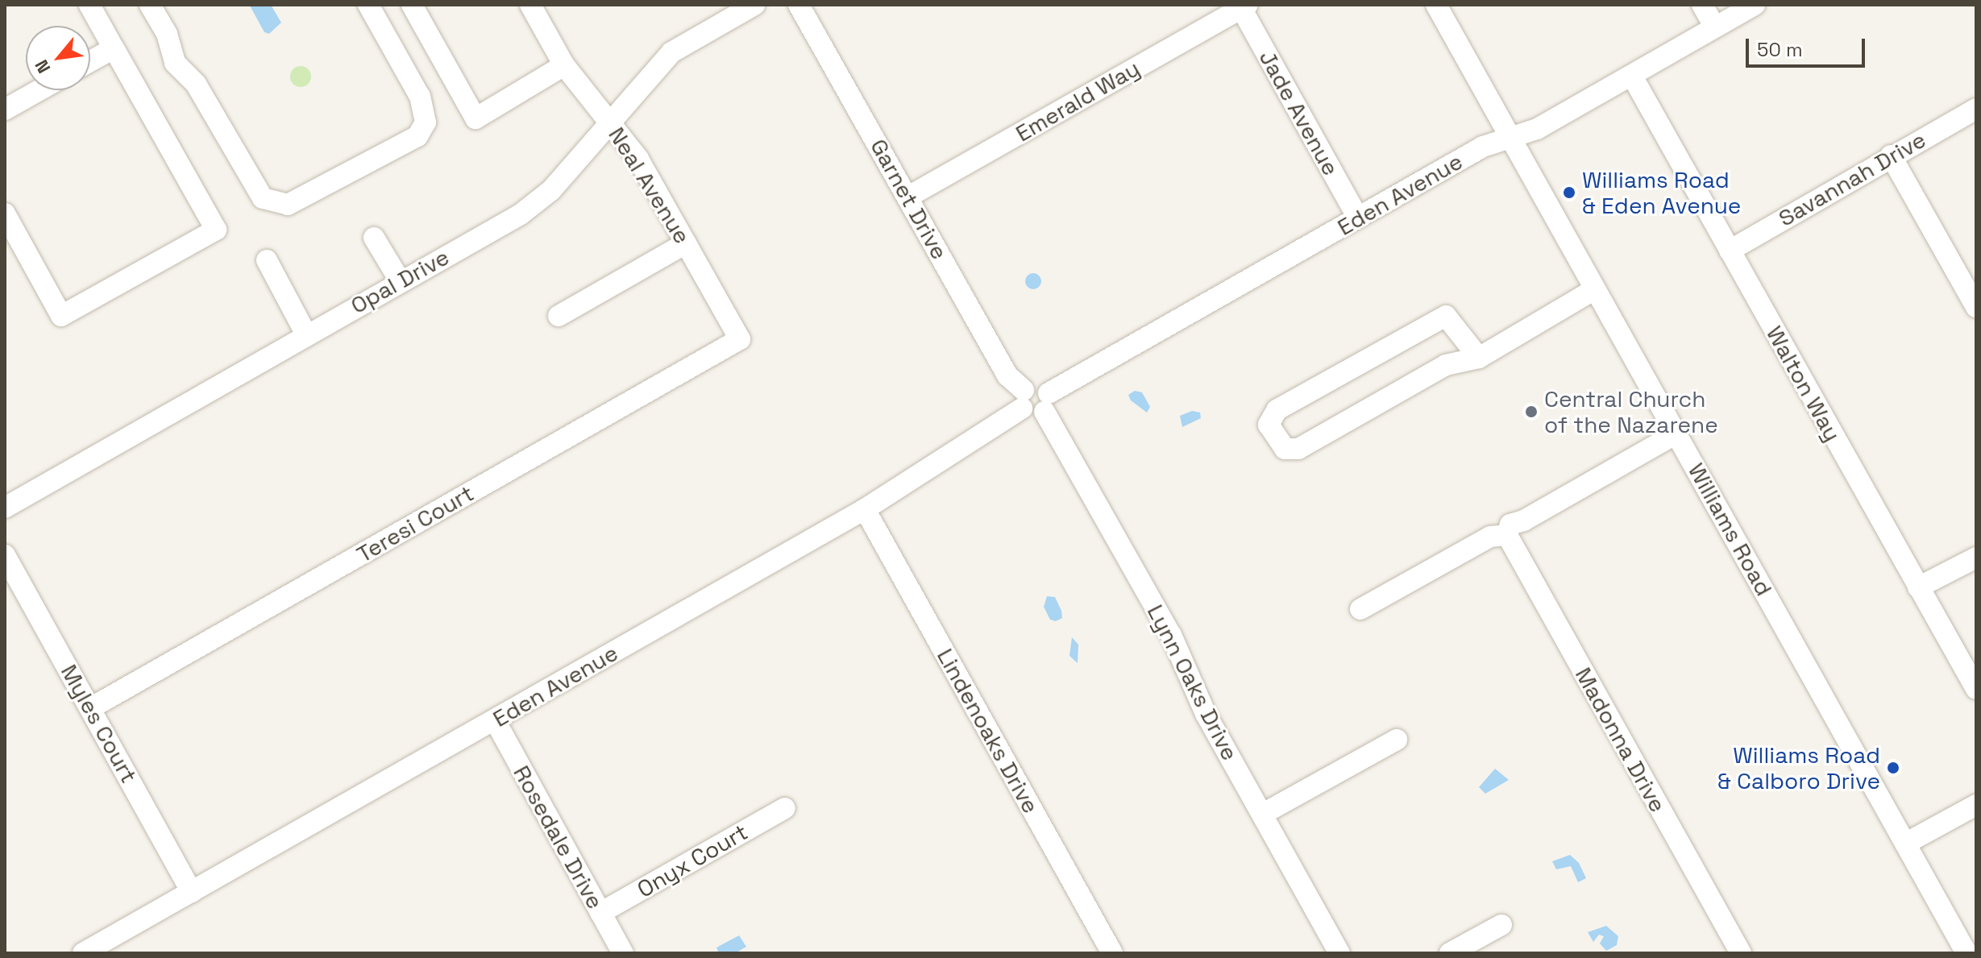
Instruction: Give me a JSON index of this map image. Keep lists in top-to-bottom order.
{
  "streets": {
    "street": [
      "Emerald Way",
      "Jade Avenue",
      "Savannah Drive",
      "Neal Avenue",
      "Eden Avenue",
      "Garnet Drive",
      "Opal Drive",
      "Walton Way",
      "Teresi Court",
      "Williams Road",
      "Lynn Oaks Drive",
      "Myles Court",
      "Lindenoaks Drive",
      "Madonna Drive",
      "Rosedale Drive",
      "Onyx Court"
    ]
  },
  "crossings": [
    ["Emerald Way", "Jade Avenue"],
    ["Emerald Way", "Garnet Drive"],
    ["Jade Avenue", "Eden Avenue"],
    ["Savannah Drive", "Walton Way"],
    ["Neal Avenue", "Opal Drive"],
    ["Neal Avenue", "Teresi Court"],
    ["Eden Avenue", "Garnet Drive"],
    ["Eden Avenue", "Walton Way"],
    ["Eden Avenue", "Williams Road"],
    ["Eden Avenue", "Lynn Oaks Drive"],
    ["Eden Avenue", "Myles Court"],
    ["Eden Avenue", "Lindenoaks Drive"],
    ["Eden Avenue", "Rosedale Drive"],
    ["Teresi Court", "Myles Court"],
    ["Rosedale Drive", "Onyx Court"]
  ],
  "places": ["Williams Road & Eden Avenue", "Central Church of the Nazarene", "Williams Road & Calboro Drive"],
  "scale_bar": "50 m",
  "north": "bottom left"
}
